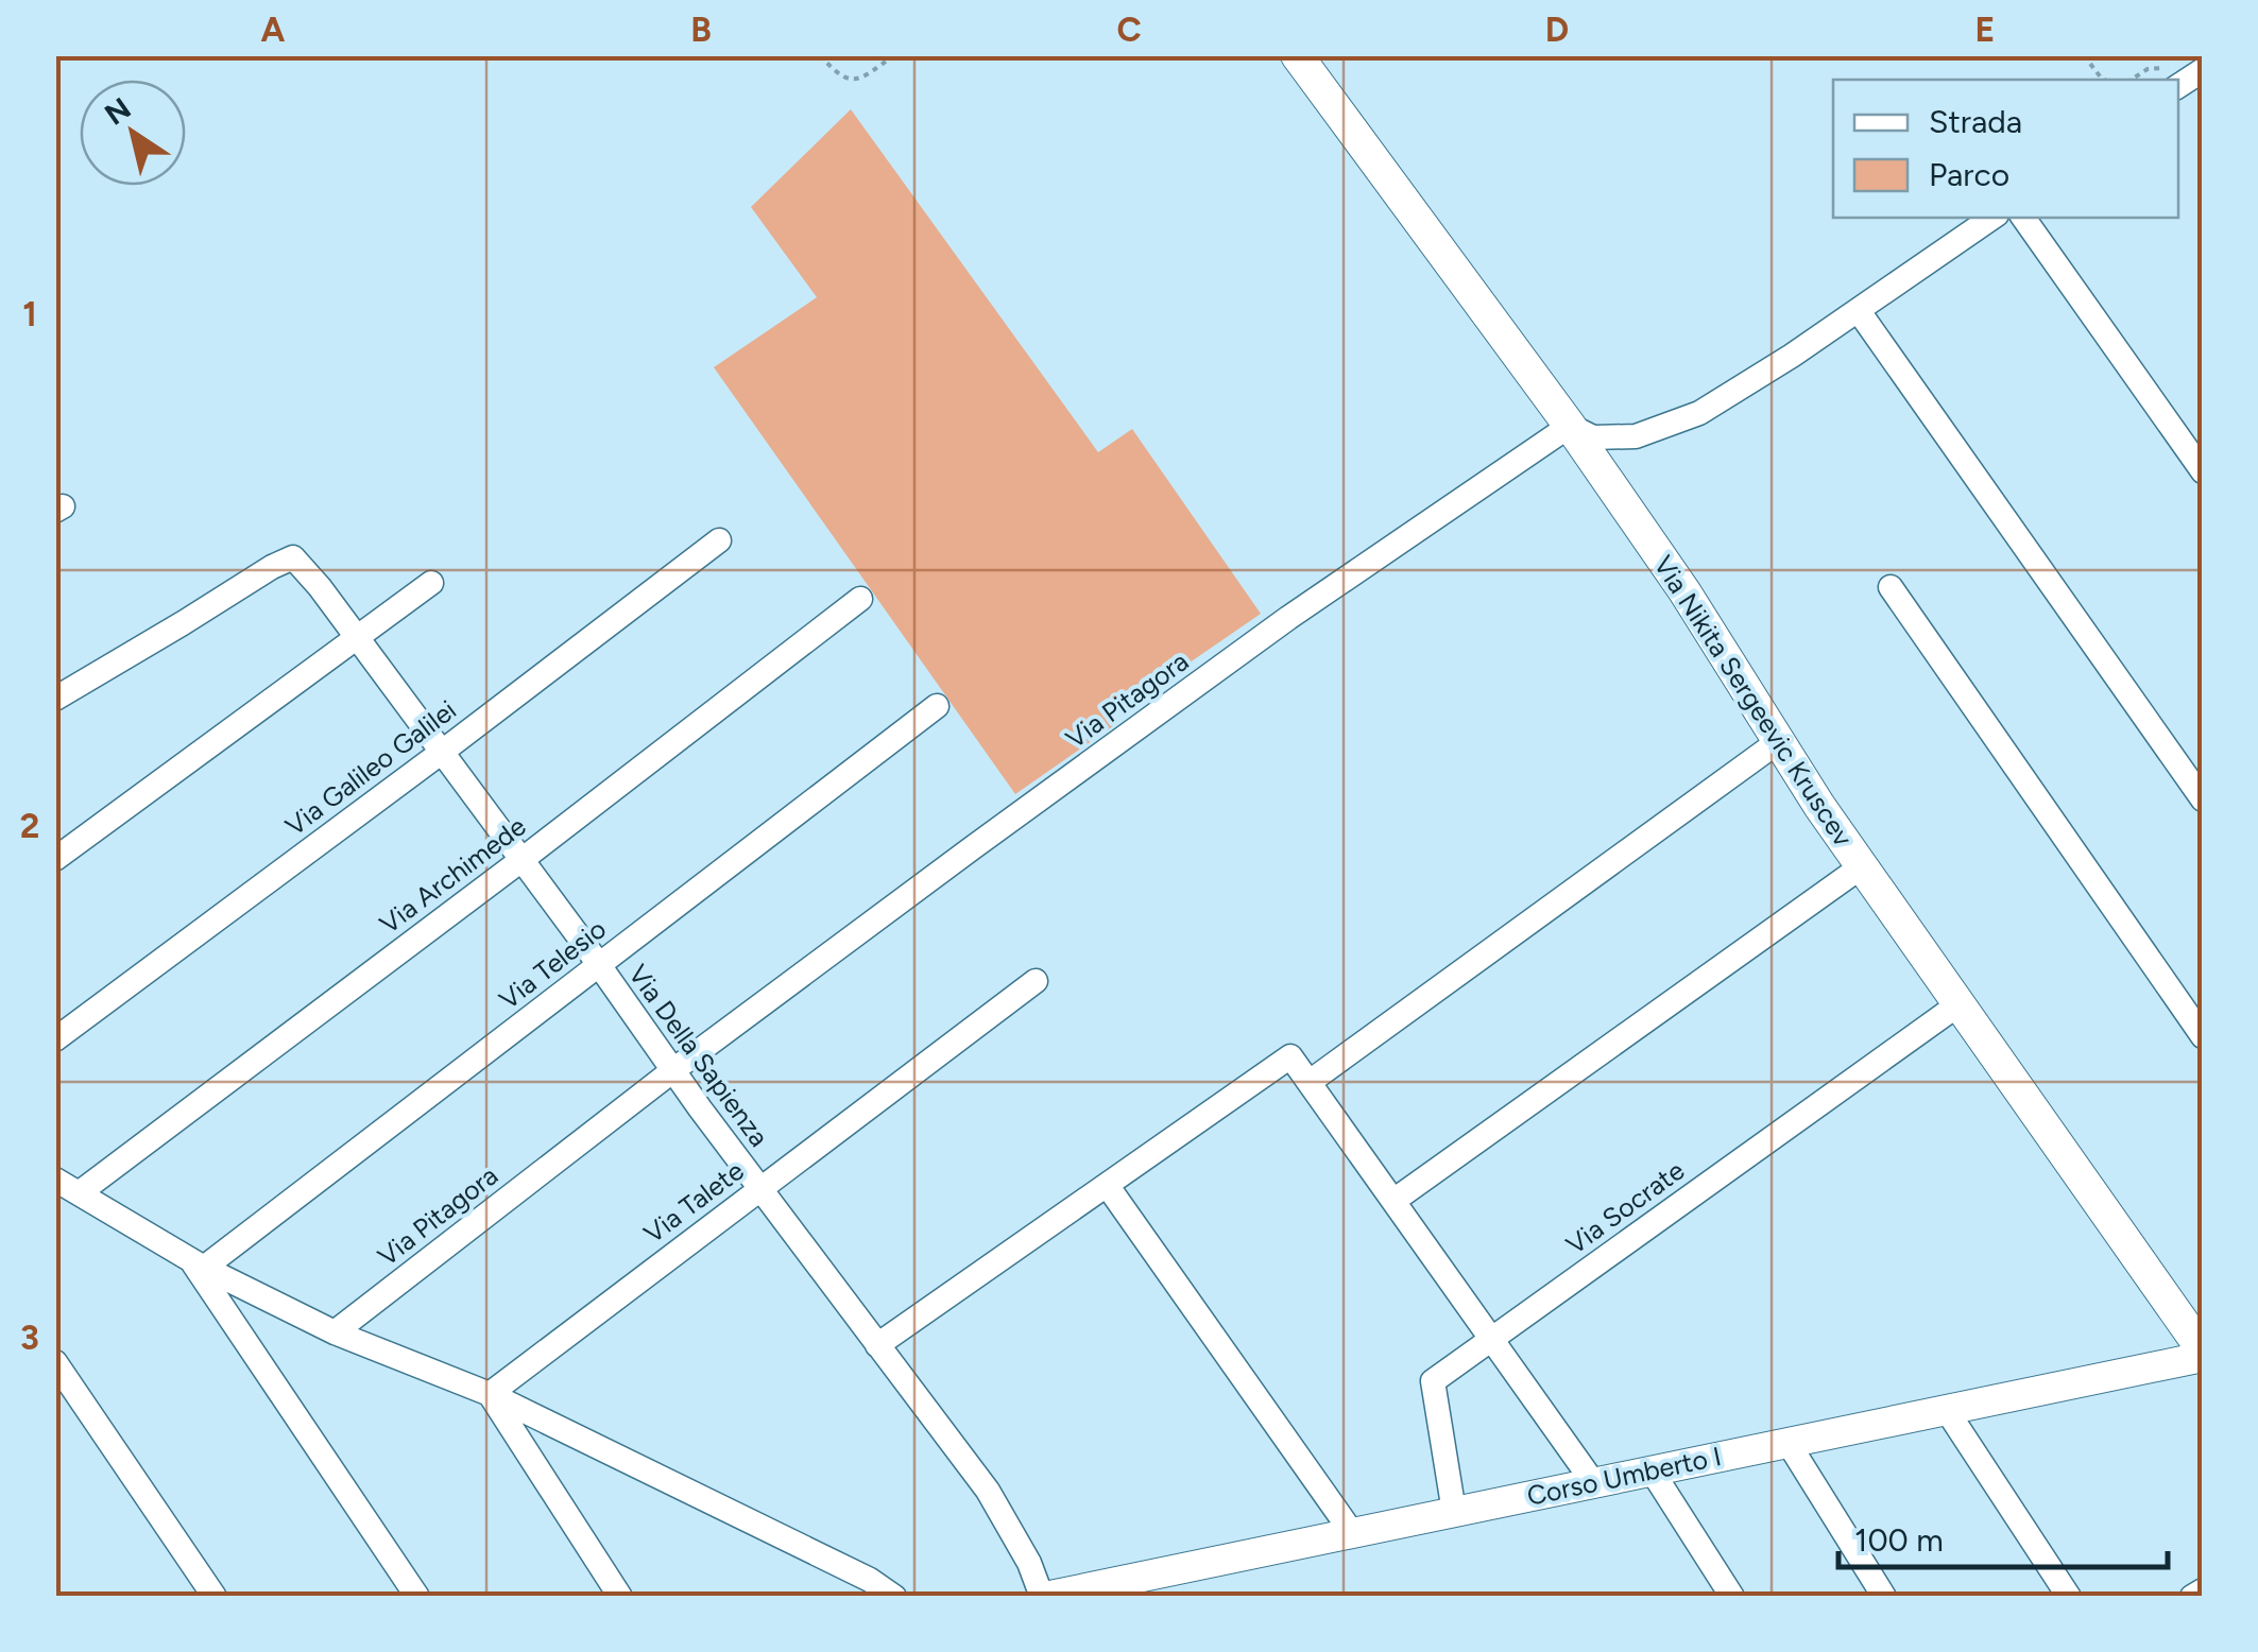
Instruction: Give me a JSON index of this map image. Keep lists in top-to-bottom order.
{
  "streets": {
    "main road": ["Via Nikita Sergeevic Kruscev"],
    "street": [
      "Via Pitagora",
      "Via Galileo Galilei",
      "Via Archimede",
      "Via Telesio",
      "Via Della Sapienza",
      "Via Talete",
      "Via Socrate",
      "Corso Umberto I"
    ]
  },
  "crossings": [
    ["Via Pitagora", "Via Nikita Sergeevic Kruscev"],
    ["Via Pitagora", "Via Della Sapienza"],
    ["Via Nikita Sergeevic Kruscev", "Via Socrate"],
    ["Via Nikita Sergeevic Kruscev", "Corso Umberto I"],
    ["Via Galileo Galilei", "Via Della Sapienza"],
    ["Via Archimede", "Via Della Sapienza"],
    ["Via Telesio", "Via Della Sapienza"],
    ["Via Della Sapienza", "Via Talete"],
    ["Via Della Sapienza", "Corso Umberto I"],
    ["Via Socrate", "Corso Umberto I"]
  ],
  "legend": ["Strada", "Parco"],
  "scale_bar": "100 m",
  "north": "top left",
  "grid": {
    "columns": [
      "A",
      "B",
      "C",
      "D",
      "E"
    ],
    "rows": ["1", "2", "3"]
  }
}
